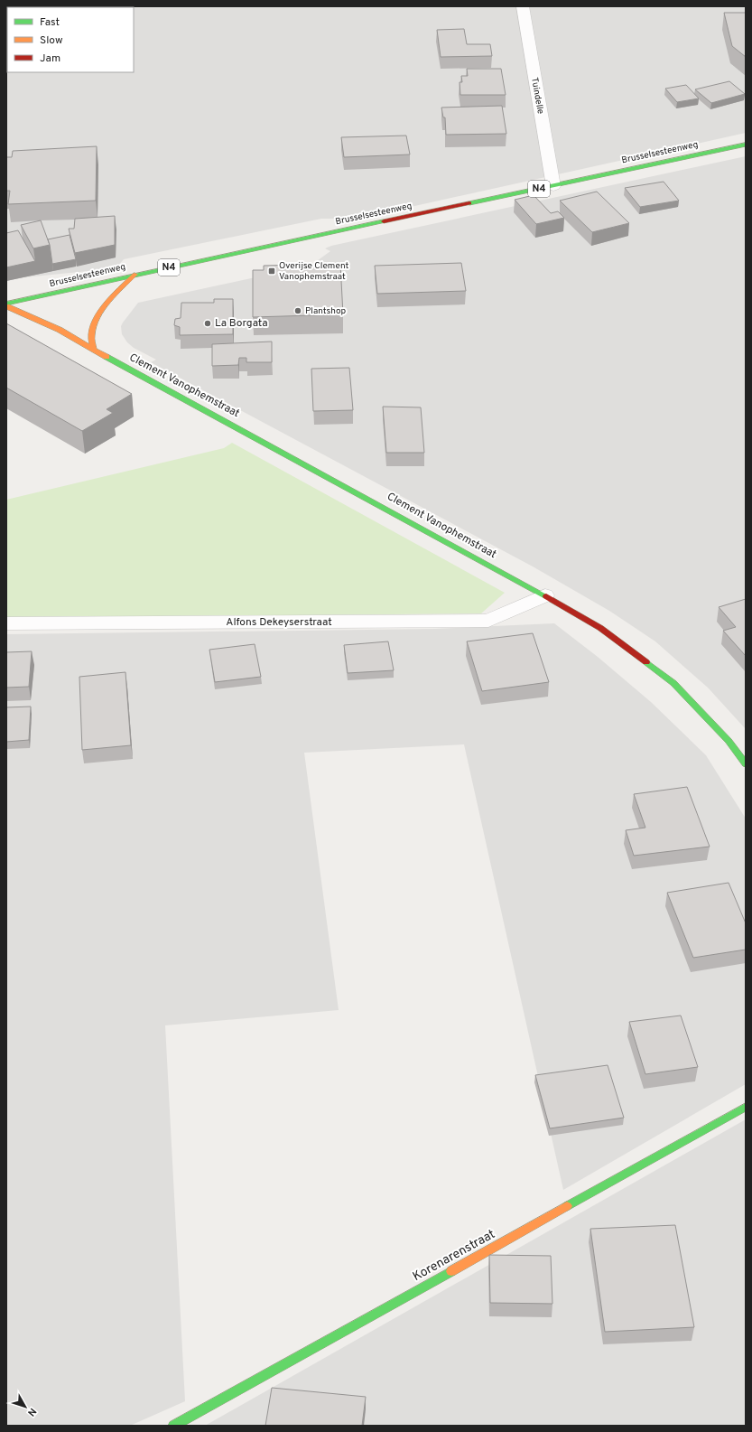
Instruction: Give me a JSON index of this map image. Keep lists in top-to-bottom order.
{
  "streets": {
    "street": [
      "Tuindelle",
      "Brusselsesteenweg",
      "N4",
      "Clement Vanophemstraat",
      "Alfons Dekeyserstraat",
      "Korenarenstraat"
    ]
  },
  "crossings": [
    ["Tuindelle", "Brusselsesteenweg"],
    ["Brusselsesteenweg", "Clement Vanophemstraat"],
    ["Clement Vanophemstraat", "Alfons Dekeyserstraat"]
  ],
  "places": {
    "transit": ["Overijse Clement Vanophemstraat"],
    "other": ["Plantshop", "La Borgata"]
  },
  "legend": ["Fast", "Slow", "Jam"],
  "north": "bottom right"
}
